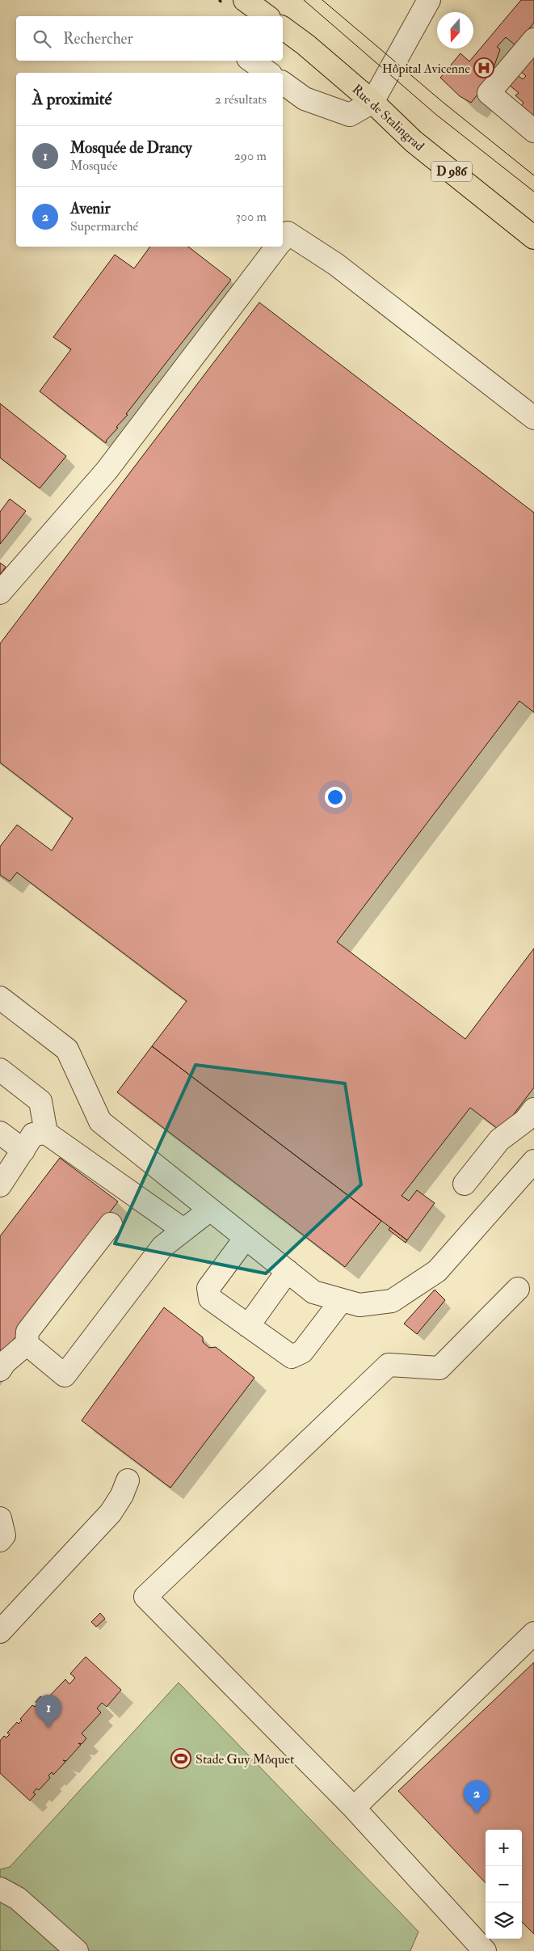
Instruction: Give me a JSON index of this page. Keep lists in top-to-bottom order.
{
  "streets": {
    "main road": ["Rue de Stalingrad", "D 986"]
  },
  "places": {
    "hospital": ["Hôpital Avicenne"],
    "sports": ["Stade Guy Môquet"]
  },
  "north": "bottom",
  "page": {
    "search": "Rechercher",
    "heading": ["À proximité", "2 résultats"],
    "list": [
      {
        "mark": "1",
        "name": "Mosquée de Drancy",
        "note": "Mosquée",
        "value": "290 m"
      },
      {
        "mark": "2",
        "name": "Avenir",
        "note": "Supermarché",
        "value": "300 m"
      }
    ],
    "pins": ["1", "2"],
    "map_buttons": ["+", "−"]
  }
}
